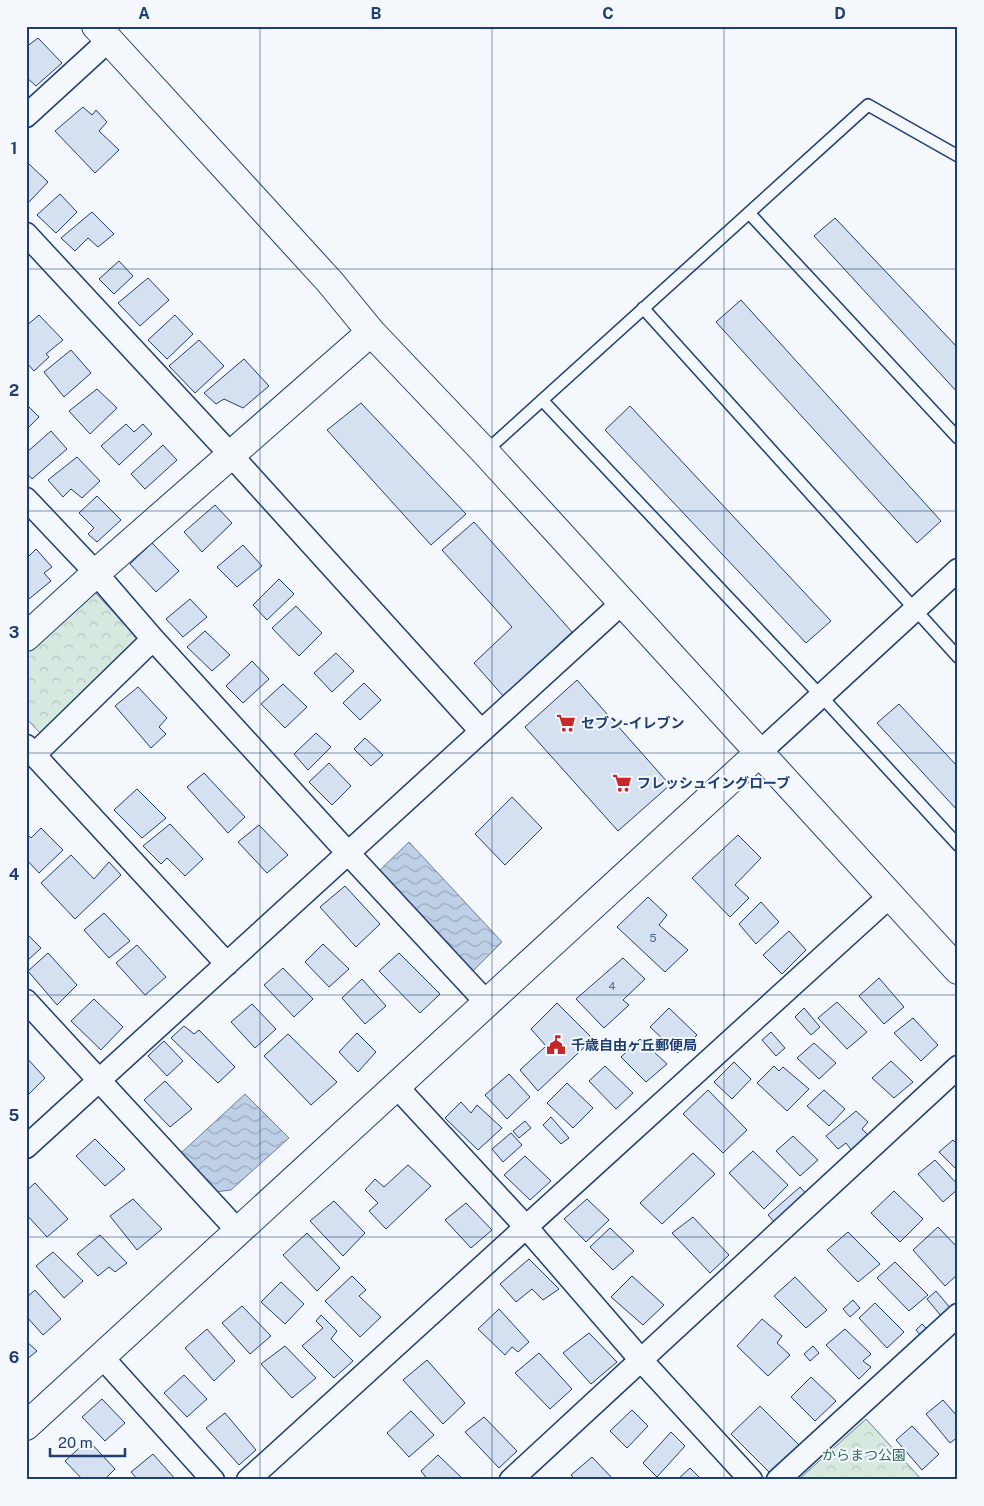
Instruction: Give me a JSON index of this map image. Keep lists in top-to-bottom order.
{
  "parks": ["からまつ公園"],
  "places": {
    "supermarket": ["セブン-イレブン", "フレッシュイングローブ"],
    "public building": ["千歳自由ヶ丘郵便局"]
  },
  "house_numbers": ["5", "4"],
  "scale_bar": "20 m",
  "grid": {
    "columns": [
      "A",
      "B",
      "C",
      "D"
    ],
    "rows": [
      "1",
      "2",
      "3",
      "4",
      "5",
      "6"
    ]
  }
}
